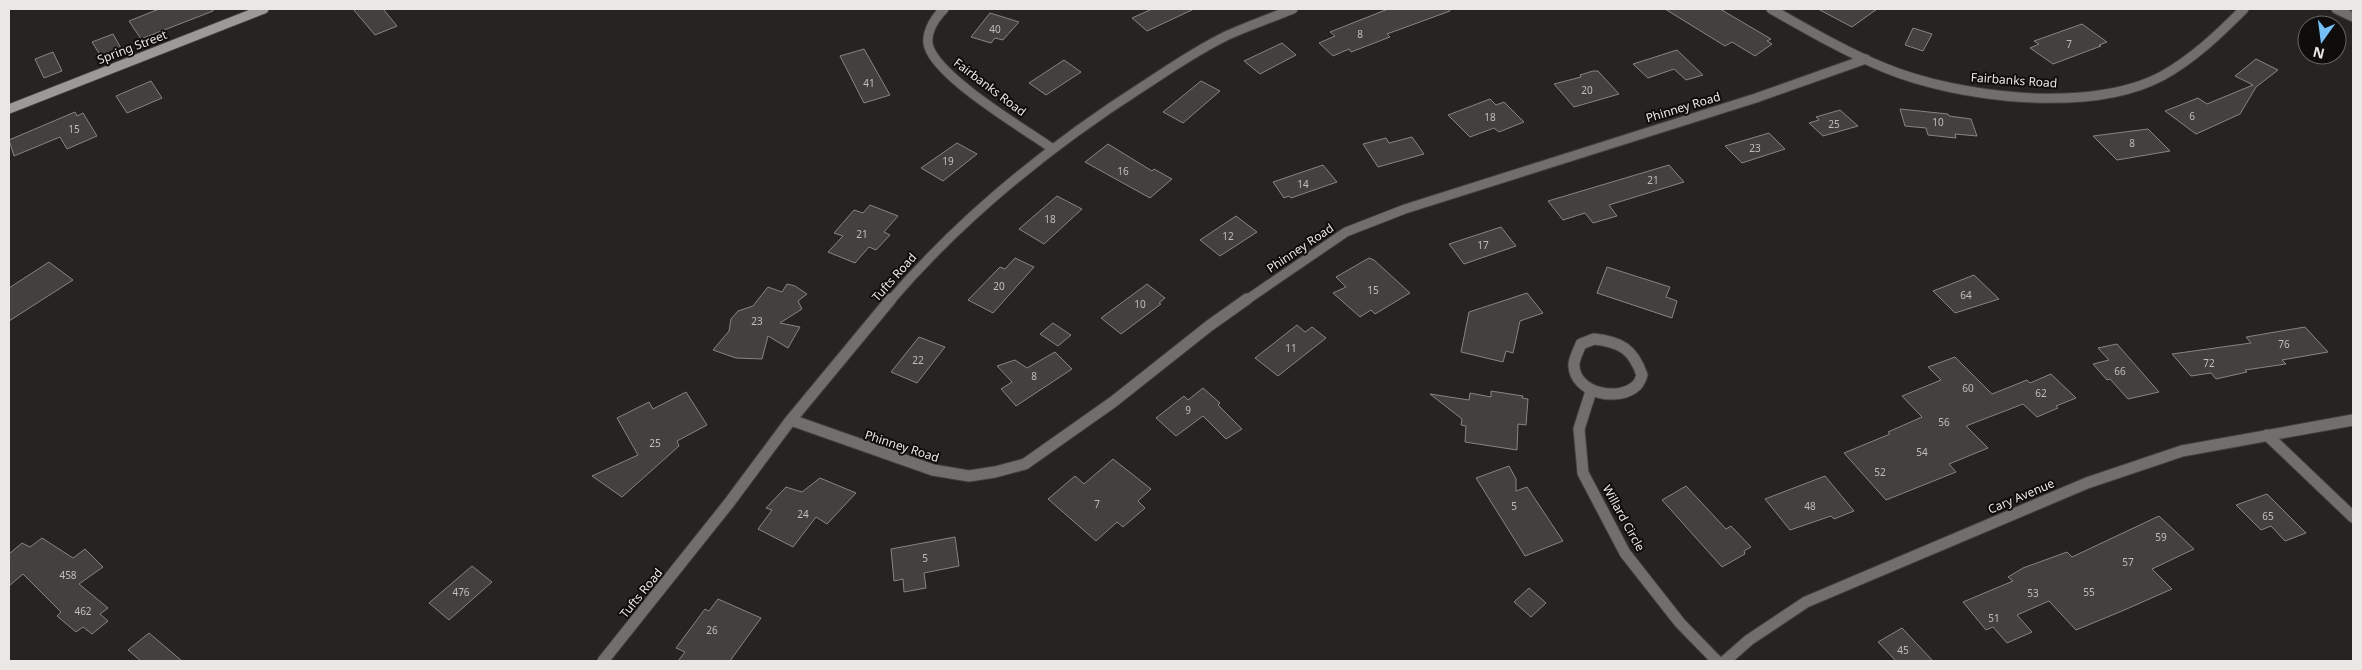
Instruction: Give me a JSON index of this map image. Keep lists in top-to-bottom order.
{
  "streets": {
    "main road": ["Spring Street"],
    "street": [
      "Fairbanks Road",
      "Phinney Road",
      "Tufts Road",
      "Cary Avenue",
      "Willard Circle"
    ]
  },
  "crossings": [
    ["Fairbanks Road", "Phinney Road"],
    ["Fairbanks Road", "Tufts Road"],
    ["Phinney Road", "Tufts Road"]
  ],
  "house_numbers": [
    "40",
    "8",
    "7",
    "41",
    "20",
    "6",
    "18",
    "10",
    "25",
    "15",
    "8",
    "23",
    "19",
    "16",
    "21",
    "14",
    "18",
    "21",
    "12",
    "17",
    "20",
    "15",
    "64",
    "10",
    "23",
    "76",
    "11",
    "22",
    "72",
    "66",
    "8",
    "60",
    "62",
    "9",
    "56",
    "25",
    "54",
    "52",
    "7",
    "5",
    "48",
    "24",
    "65",
    "59",
    "5",
    "57",
    "458",
    "476",
    "55",
    "53",
    "462",
    "51",
    "26",
    "45"
  ],
  "north": "bottom"
}
